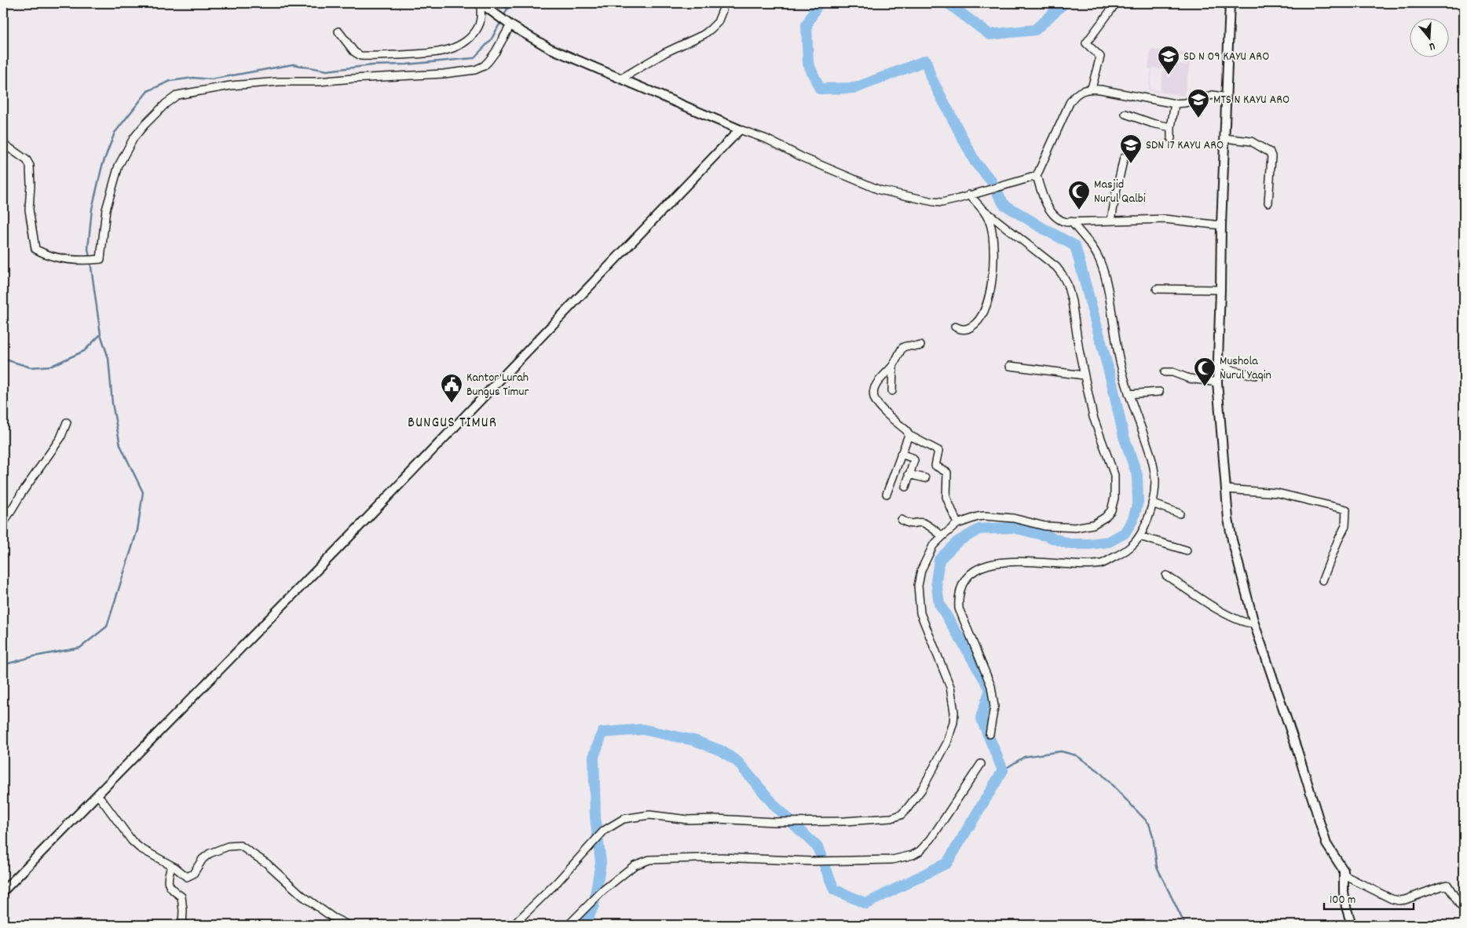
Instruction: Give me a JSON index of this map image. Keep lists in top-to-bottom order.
{
  "districts": ["BUNGUS TIMUR"],
  "places": {
    "school or university": ["SD N 09 KAYU ARO", "MTS N KAYU ARO", "SDN 17 KAYU ARO"],
    "mosque": ["Masjid Nurul Qalbi", "Mushola Nurul Yaqin"],
    "public building": ["Kantor Lurah Bungus Timur"]
  },
  "scale_bar": "100 m",
  "north": "bottom"
}
